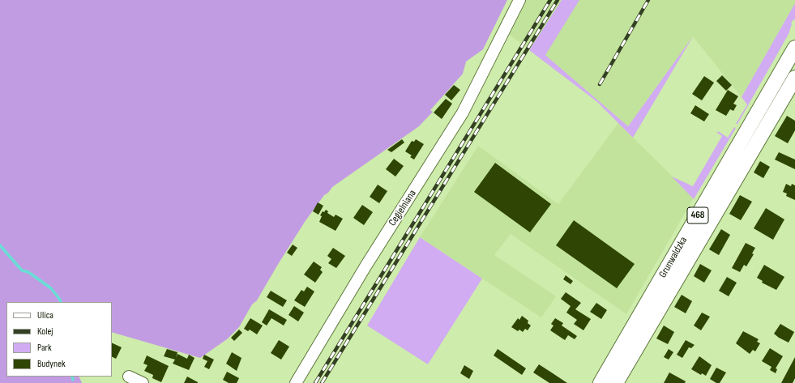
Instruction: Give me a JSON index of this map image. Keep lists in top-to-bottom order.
{
  "streets": {
    "main road": ["468", "Grunwaldzka"],
    "street": ["Cegielniana"]
  },
  "legend": [
    "Ulica",
    "Kolej",
    "Park",
    "Budynek"
  ]
}
